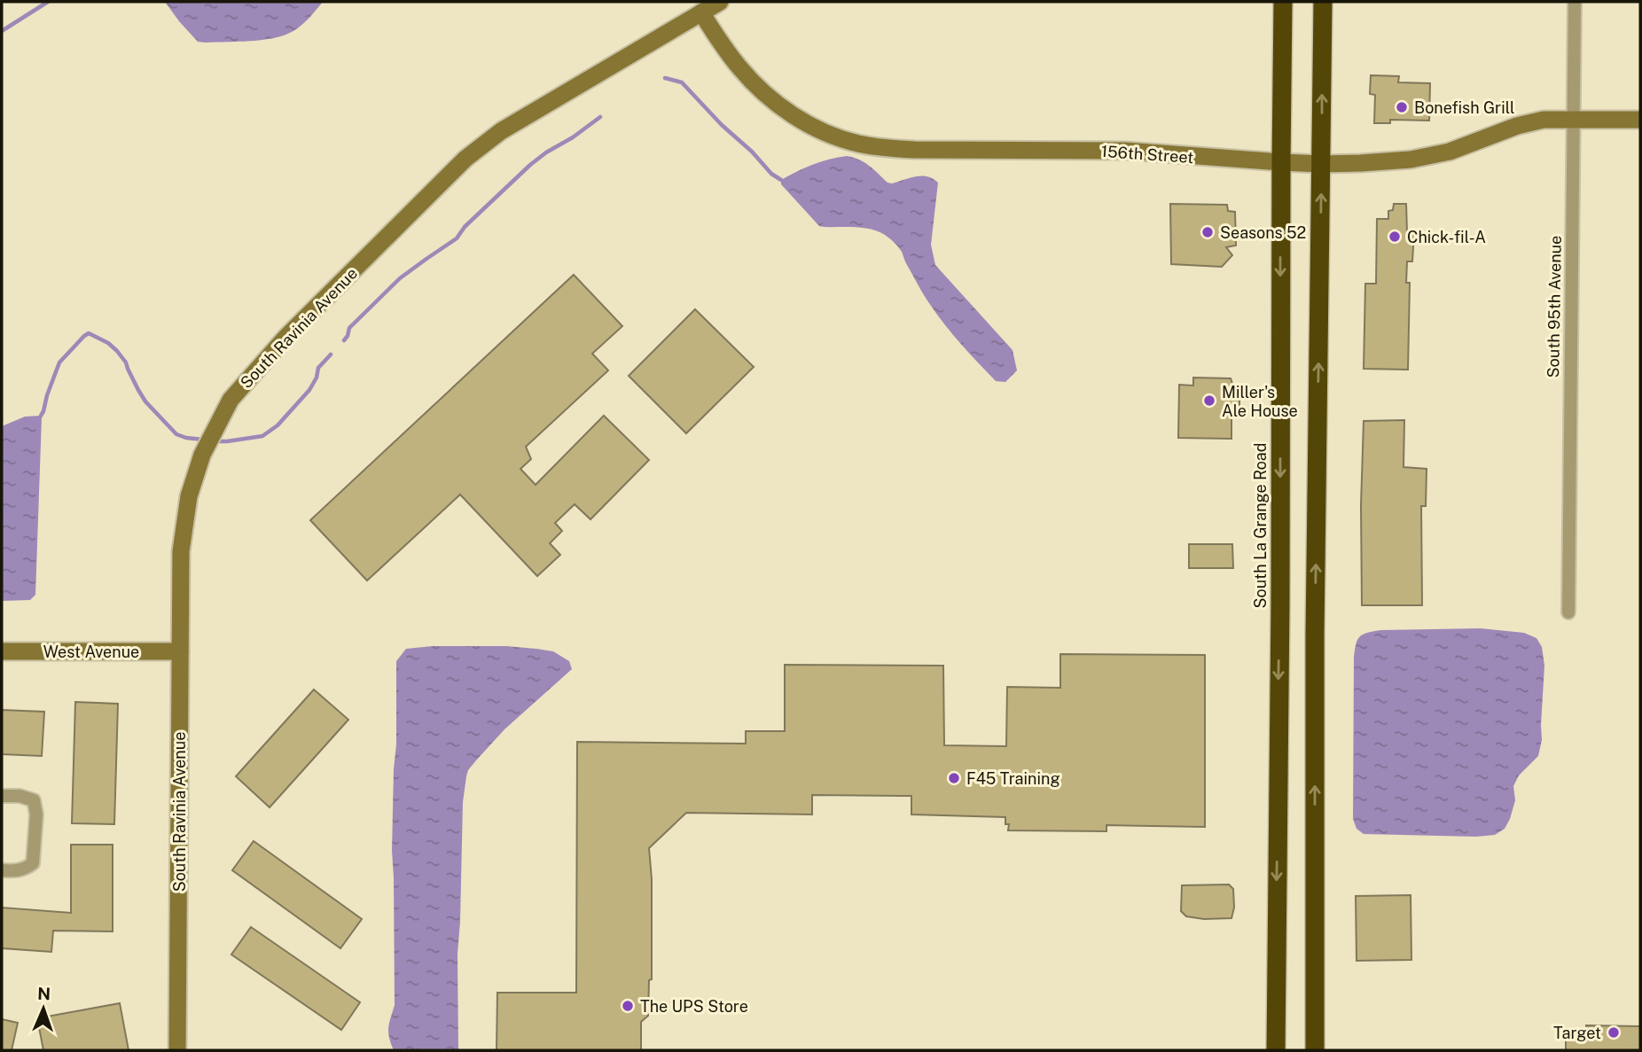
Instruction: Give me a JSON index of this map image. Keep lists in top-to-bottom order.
{
  "streets": {
    "highway": ["South La Grange Road"],
    "street": [
      "156th Street",
      "South 95th Avenue",
      "South Ravinia Avenue",
      "West Avenue"
    ]
  },
  "crossings": [
    ["156th Street", "South 95th Avenue"],
    ["156th Street", "South Ravinia Avenue"],
    ["156th Street", "South La Grange Road"],
    ["South Ravinia Avenue", "West Avenue"]
  ],
  "places": [
    "Bonefish Grill",
    "Seasons 52",
    "Chick-fil-A",
    "Miller's Ale House",
    "F45 Training",
    "The UPS Store",
    "Target"
  ],
  "north": "top"
}
